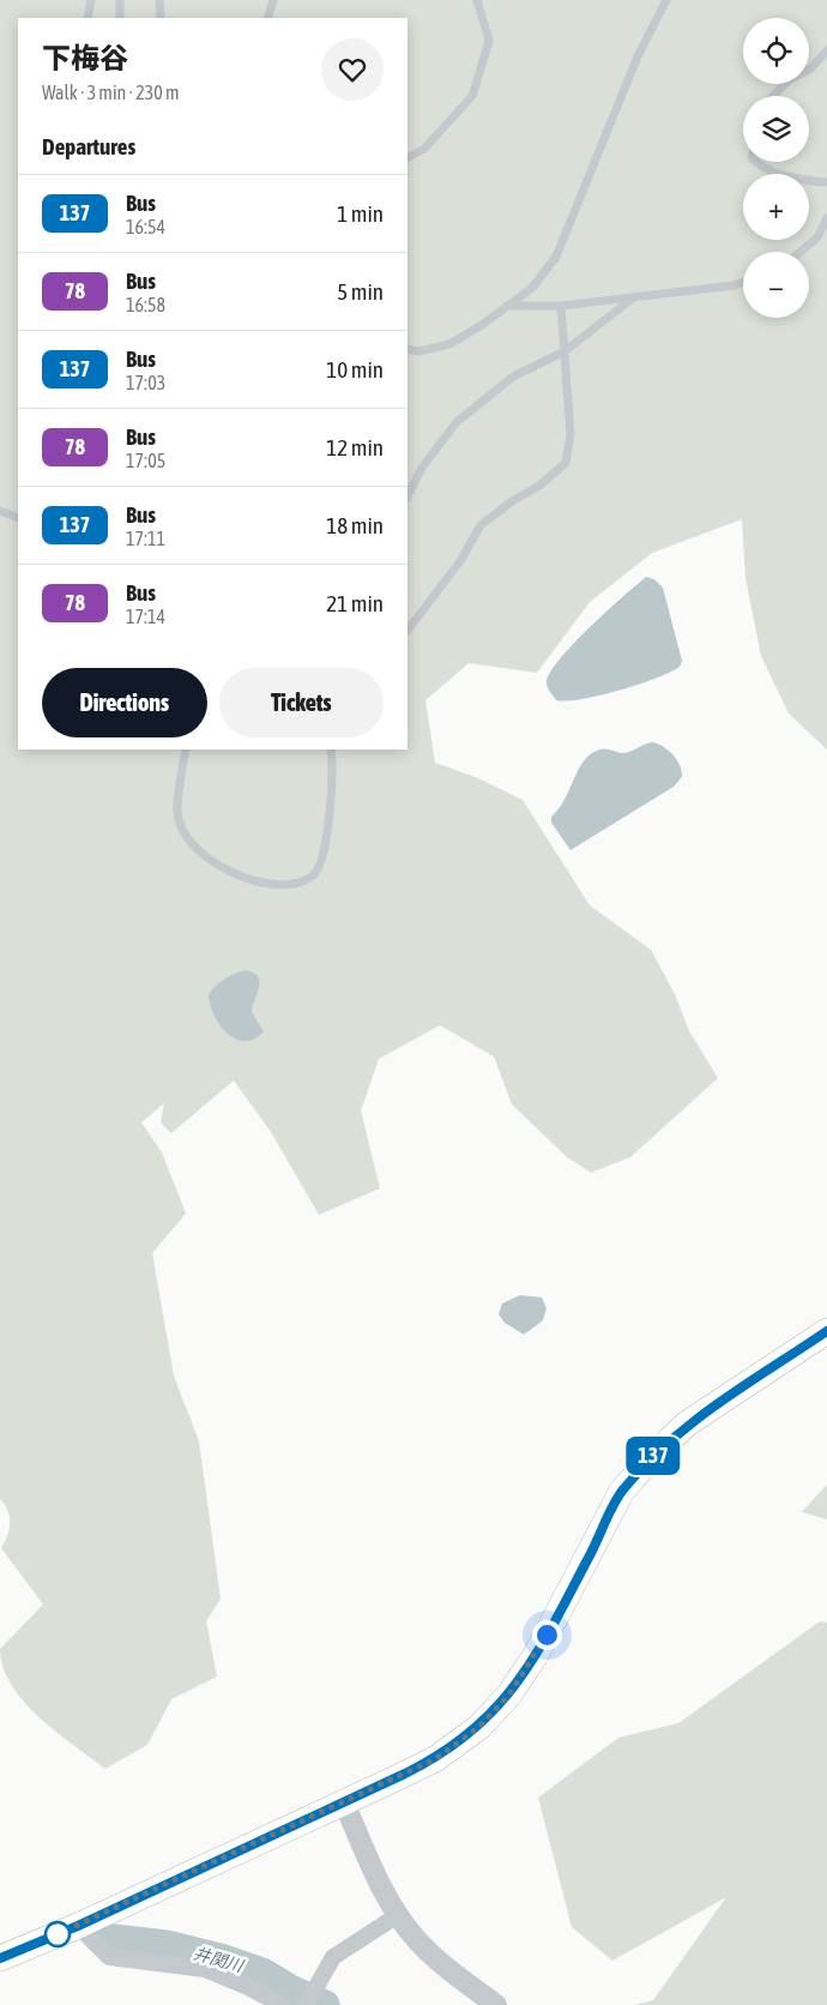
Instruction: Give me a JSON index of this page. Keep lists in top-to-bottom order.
{
  "water": ["井関川"],
  "lines": ["bus line 137"],
  "page": {
    "on_map": "137",
    "map_buttons": ["+", "−"],
    "heading": [
      ["下梅谷", "Walk · 3 min · 230 m"],
      "Departures"
    ],
    "list": [
      {
        "mark": "137",
        "name": "Bus",
        "note": "16:54",
        "value": "1 min"
      },
      {
        "mark": "78",
        "name": "Bus",
        "note": "16:58",
        "value": "5 min"
      },
      {
        "mark": "137",
        "name": "Bus",
        "note": "17:03",
        "value": "10 min"
      },
      {
        "mark": "78",
        "name": "Bus",
        "note": "17:05",
        "value": "12 min"
      },
      {
        "mark": "137",
        "name": "Bus",
        "note": "17:11",
        "value": "18 min"
      },
      {
        "mark": "78",
        "name": "Bus",
        "note": "17:14",
        "value": "21 min"
      }
    ],
    "buttons": ["Directions", "Tickets"]
  }
}
